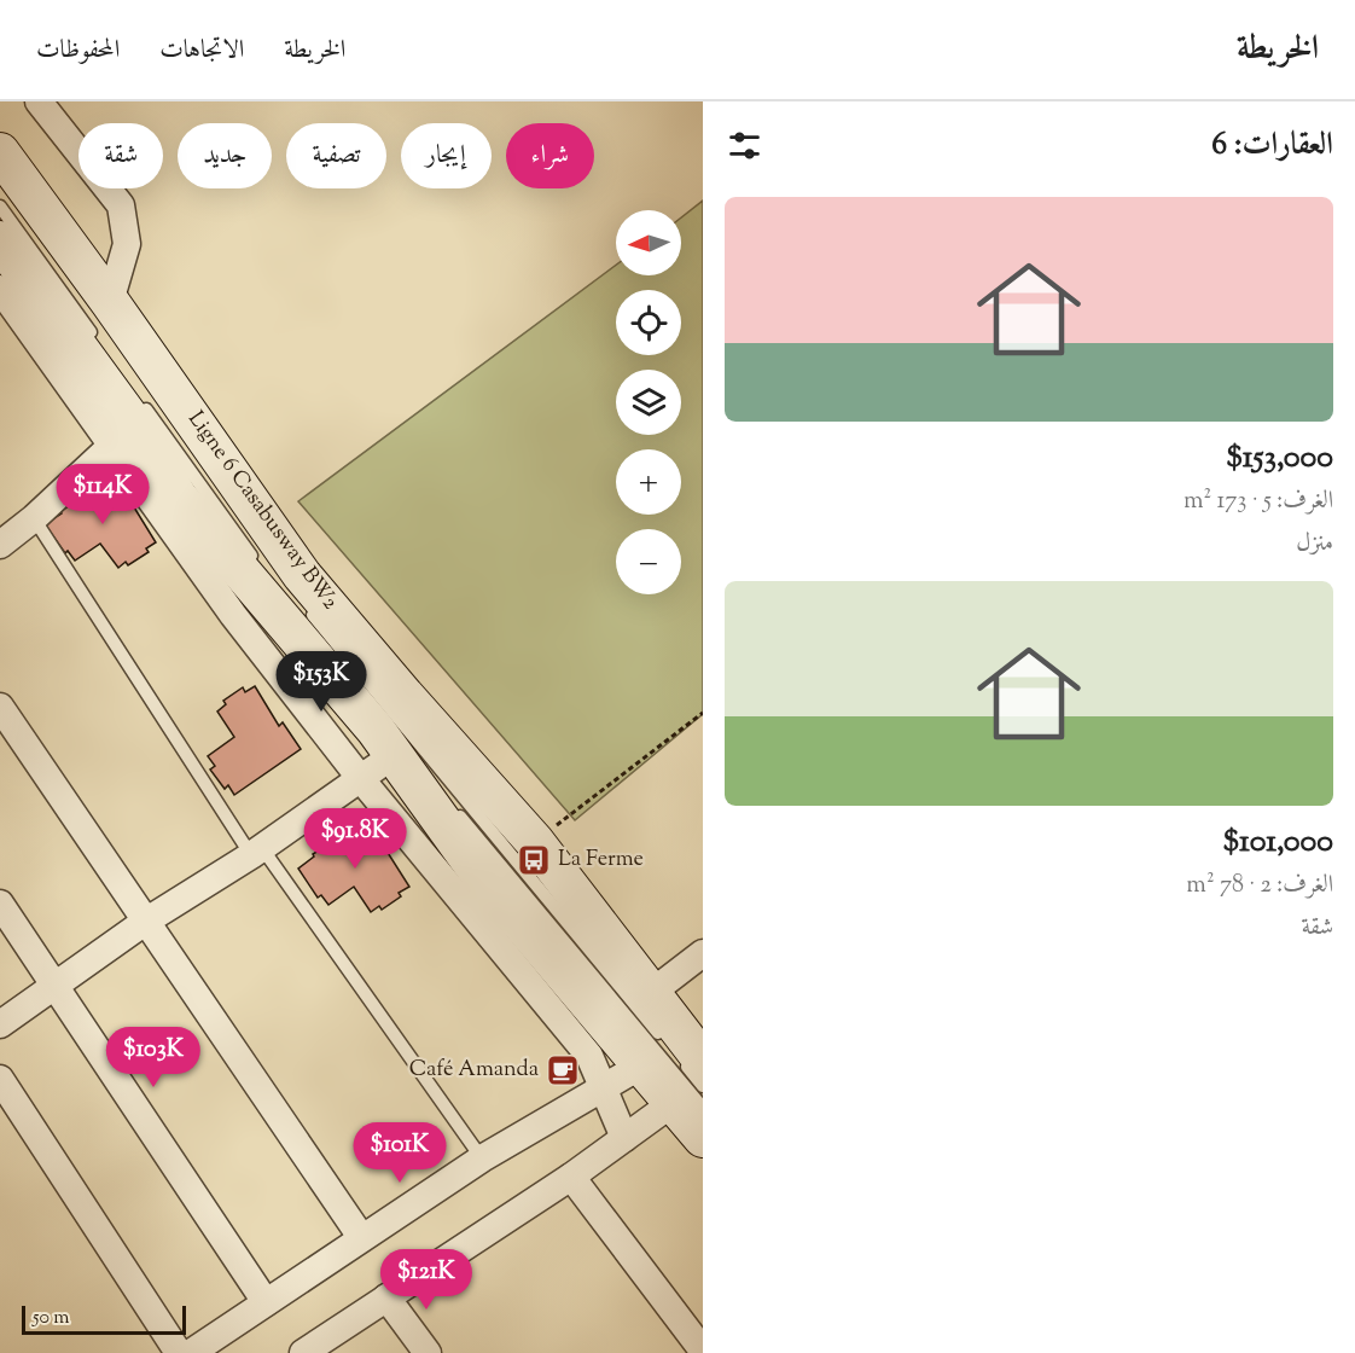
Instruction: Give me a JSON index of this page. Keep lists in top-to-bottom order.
{
  "streets": {
    "lane": ["Ligne 6 Casabusway BW2"]
  },
  "places": {
    "bus stop": ["La Ferme"],
    "cafe": ["Café Amanda"]
  },
  "scale_bar": "50 m",
  "north": "left",
  "page": {
    "header": "الخريطة",
    "nav": ["الخريطة", "الاتجاهات", "المحفوظات"],
    "heading": "العقارات: 6",
    "chip": [
      "شراء",
      "إيجار",
      "تصفية",
      "جديد",
      "شقة"
    ],
    "list": [
      {
        "name": "$153,000",
        "note": "الغرف: 5 · 173 m² · منزل"
      },
      {
        "name": "$101,000",
        "note": "الغرف: 2 · 78 m² · شقة"
      }
    ],
    "map_buttons": ["+", "−"],
    "price": [
      "$114K",
      "$153K",
      "$91.8K",
      "$103K",
      "$101K",
      "$121K"
    ],
    "scale": "50 m"
  }
}
